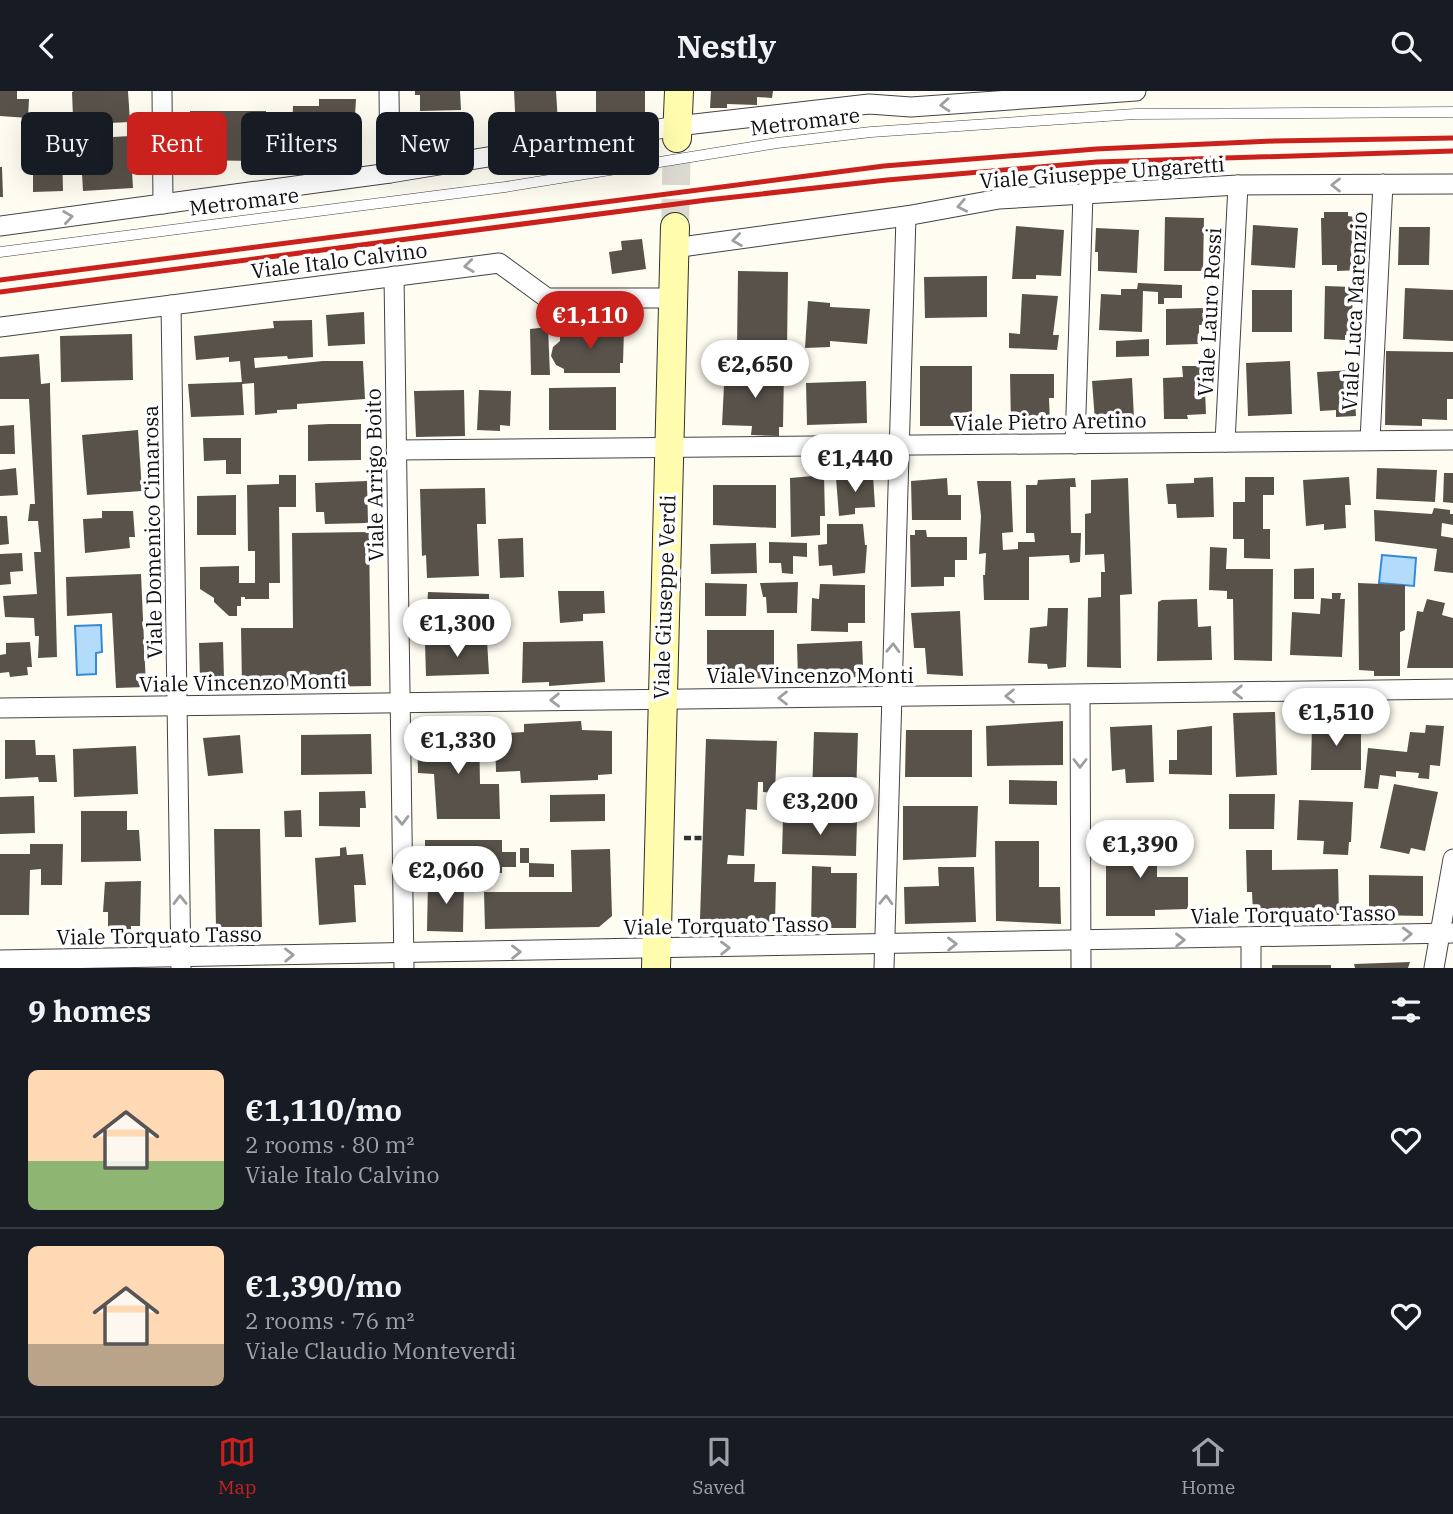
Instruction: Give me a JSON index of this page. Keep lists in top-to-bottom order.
{
  "streets": {
    "street": [
      "Viale Giuseppe Ungaretti",
      "Viale Italo Calvino",
      "Viale Luca Marenzio",
      "Viale Lauro Rossi",
      "Viale Pietro Aretino",
      "Viale Arrigo Boito",
      "Viale Domenico Cimarosa",
      "Viale Giuseppe Verdi",
      "Viale Vincenzo Monti",
      "Viale Torquato Tasso"
    ],
    "lane": ["Metromare"]
  },
  "crossings": [
    ["Viale Giuseppe Ungaretti", "Viale Luca Marenzio"],
    ["Viale Giuseppe Ungaretti", "Viale Lauro Rossi"],
    ["Viale Giuseppe Ungaretti", "Viale Giuseppe Verdi"],
    ["Viale Italo Calvino", "Viale Arrigo Boito"],
    ["Viale Italo Calvino", "Viale Domenico Cimarosa"],
    ["Viale Italo Calvino", "Viale Giuseppe Verdi"],
    ["Viale Luca Marenzio", "Viale Pietro Aretino"],
    ["Viale Lauro Rossi", "Viale Pietro Aretino"],
    ["Viale Pietro Aretino", "Viale Arrigo Boito"],
    ["Viale Pietro Aretino", "Viale Giuseppe Verdi"],
    ["Viale Arrigo Boito", "Viale Vincenzo Monti"],
    ["Viale Arrigo Boito", "Viale Torquato Tasso"],
    ["Viale Domenico Cimarosa", "Viale Vincenzo Monti"],
    ["Viale Domenico Cimarosa", "Viale Torquato Tasso"],
    ["Viale Giuseppe Verdi", "Viale Vincenzo Monti"],
    ["Viale Giuseppe Verdi", "Viale Torquato Tasso"]
  ],
  "one_way": [
    "Viale Arrigo Boito",
    "Viale Domenico Cimarosa",
    "Viale Vincenzo Monti",
    "Viale Torquato Tasso"
  ],
  "page": {
    "header": "Nestly",
    "chip": [
      "Buy",
      "Rent",
      "Filters",
      "New",
      "Apartment"
    ],
    "price": [
      "€1,110",
      "€2,650",
      "€1,440",
      "€1,300",
      "€1,510",
      "€1,330",
      "€3,200",
      "€1,390",
      "€2,060"
    ],
    "heading": "9 homes",
    "list": [
      {
        "name": "€1,110/mo",
        "note": "2 rooms · 80 m² · Viale Italo Calvino"
      },
      {
        "name": "€1,390/mo",
        "note": "2 rooms · 76 m² · Viale Claudio Monteverdi"
      }
    ],
    "tabs": ["Map", "Saved", "Home"]
  }
}
